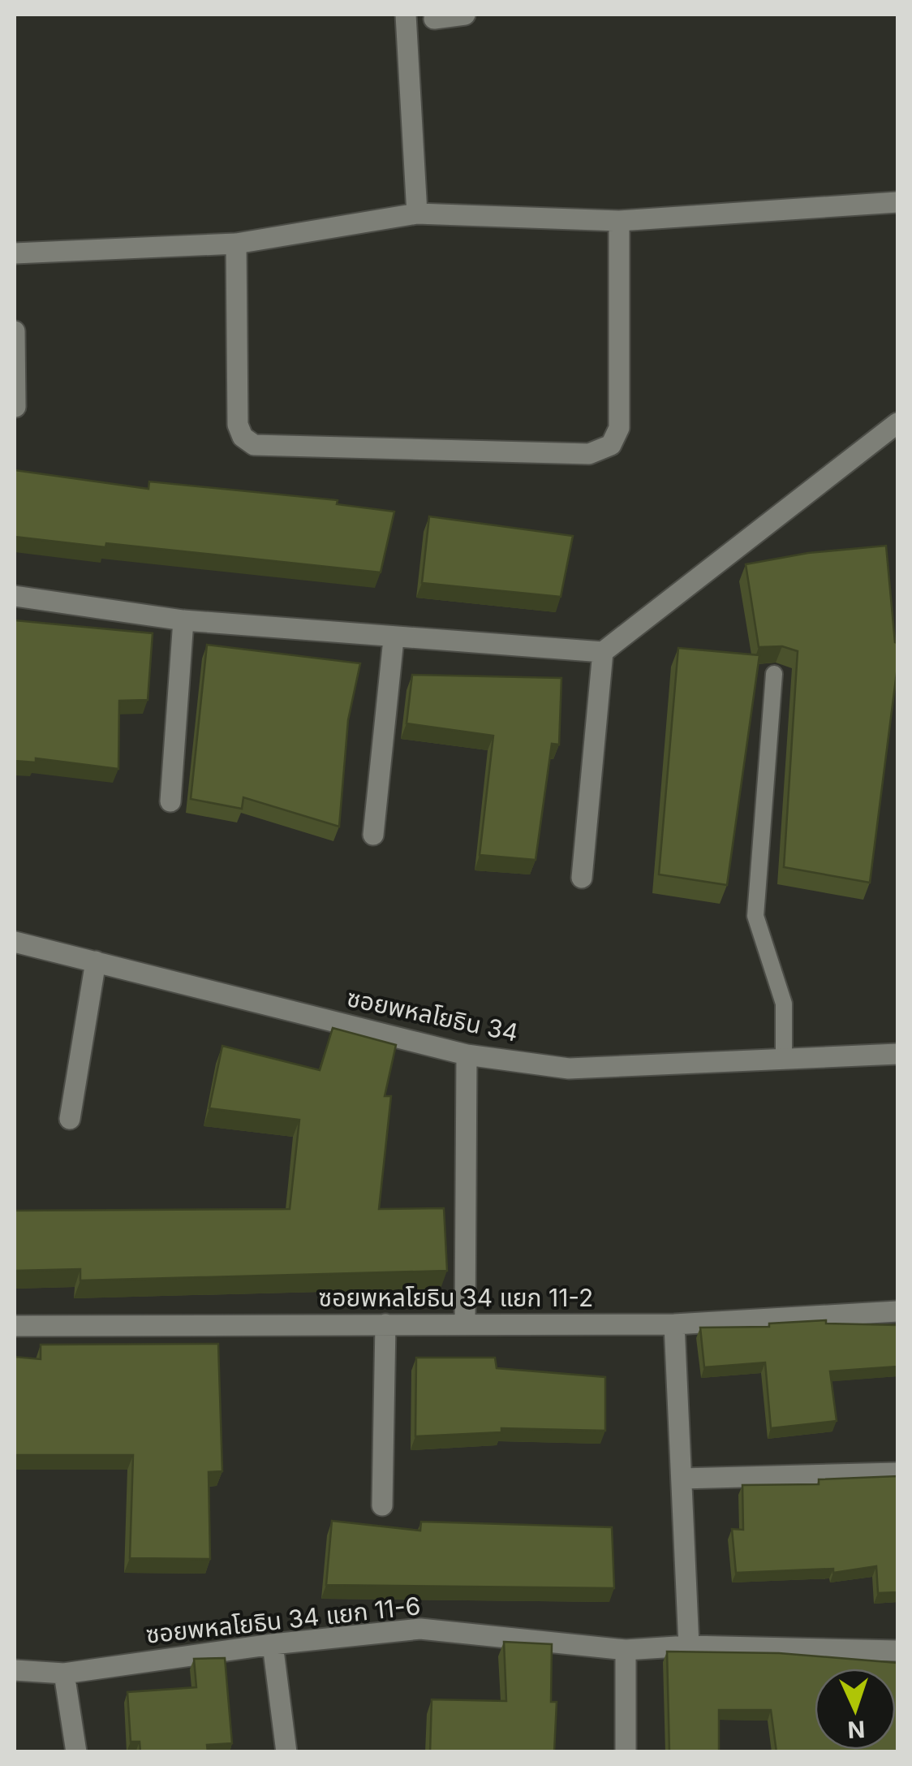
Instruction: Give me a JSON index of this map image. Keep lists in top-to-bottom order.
{
  "streets": {
    "street": ["ซอยพหลโยธิน 34", "ซอยพหลโยธิน 34 แยก 11-2", "ซอยพหลโยธิน 34 แยก 11-6"]
  },
  "north": "bottom"
}
